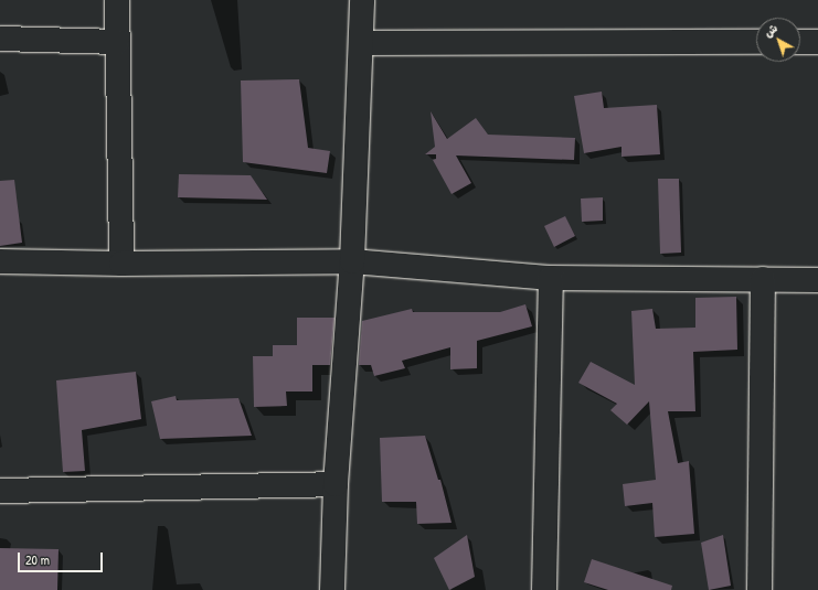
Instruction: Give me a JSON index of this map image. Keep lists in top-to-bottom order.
{
  "scale_bar": "20 m",
  "north": "top left"
}
